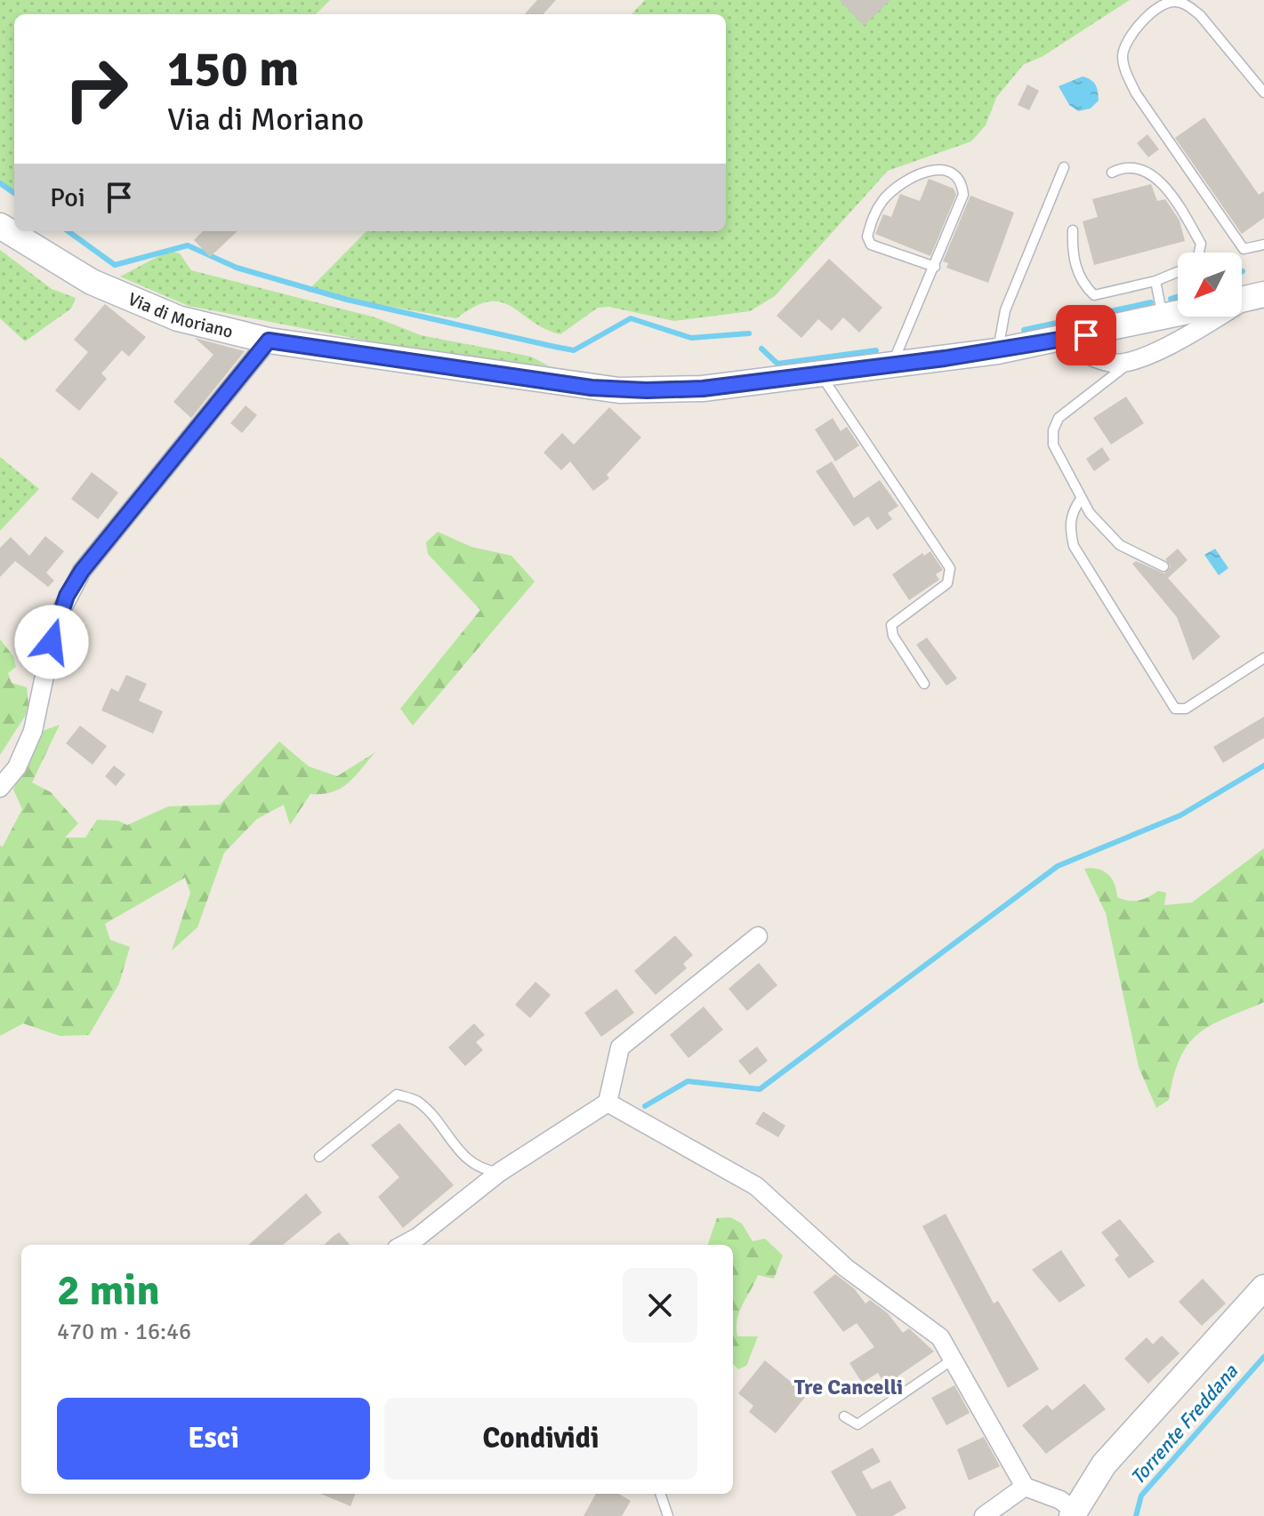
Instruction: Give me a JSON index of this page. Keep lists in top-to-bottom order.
{
  "streets": {
    "main road": ["Via di Moriano"]
  },
  "districts": ["Tre Cancelli"],
  "water": ["Torrente Freddana"],
  "north": "bottom left",
  "page": {
    "turn": ["150 m", "Via di Moriano"],
    "then": "Poi",
    "heading": ["2 min", "470 m · 16:46"],
    "buttons": ["Esci", "Condividi"]
  }
}
